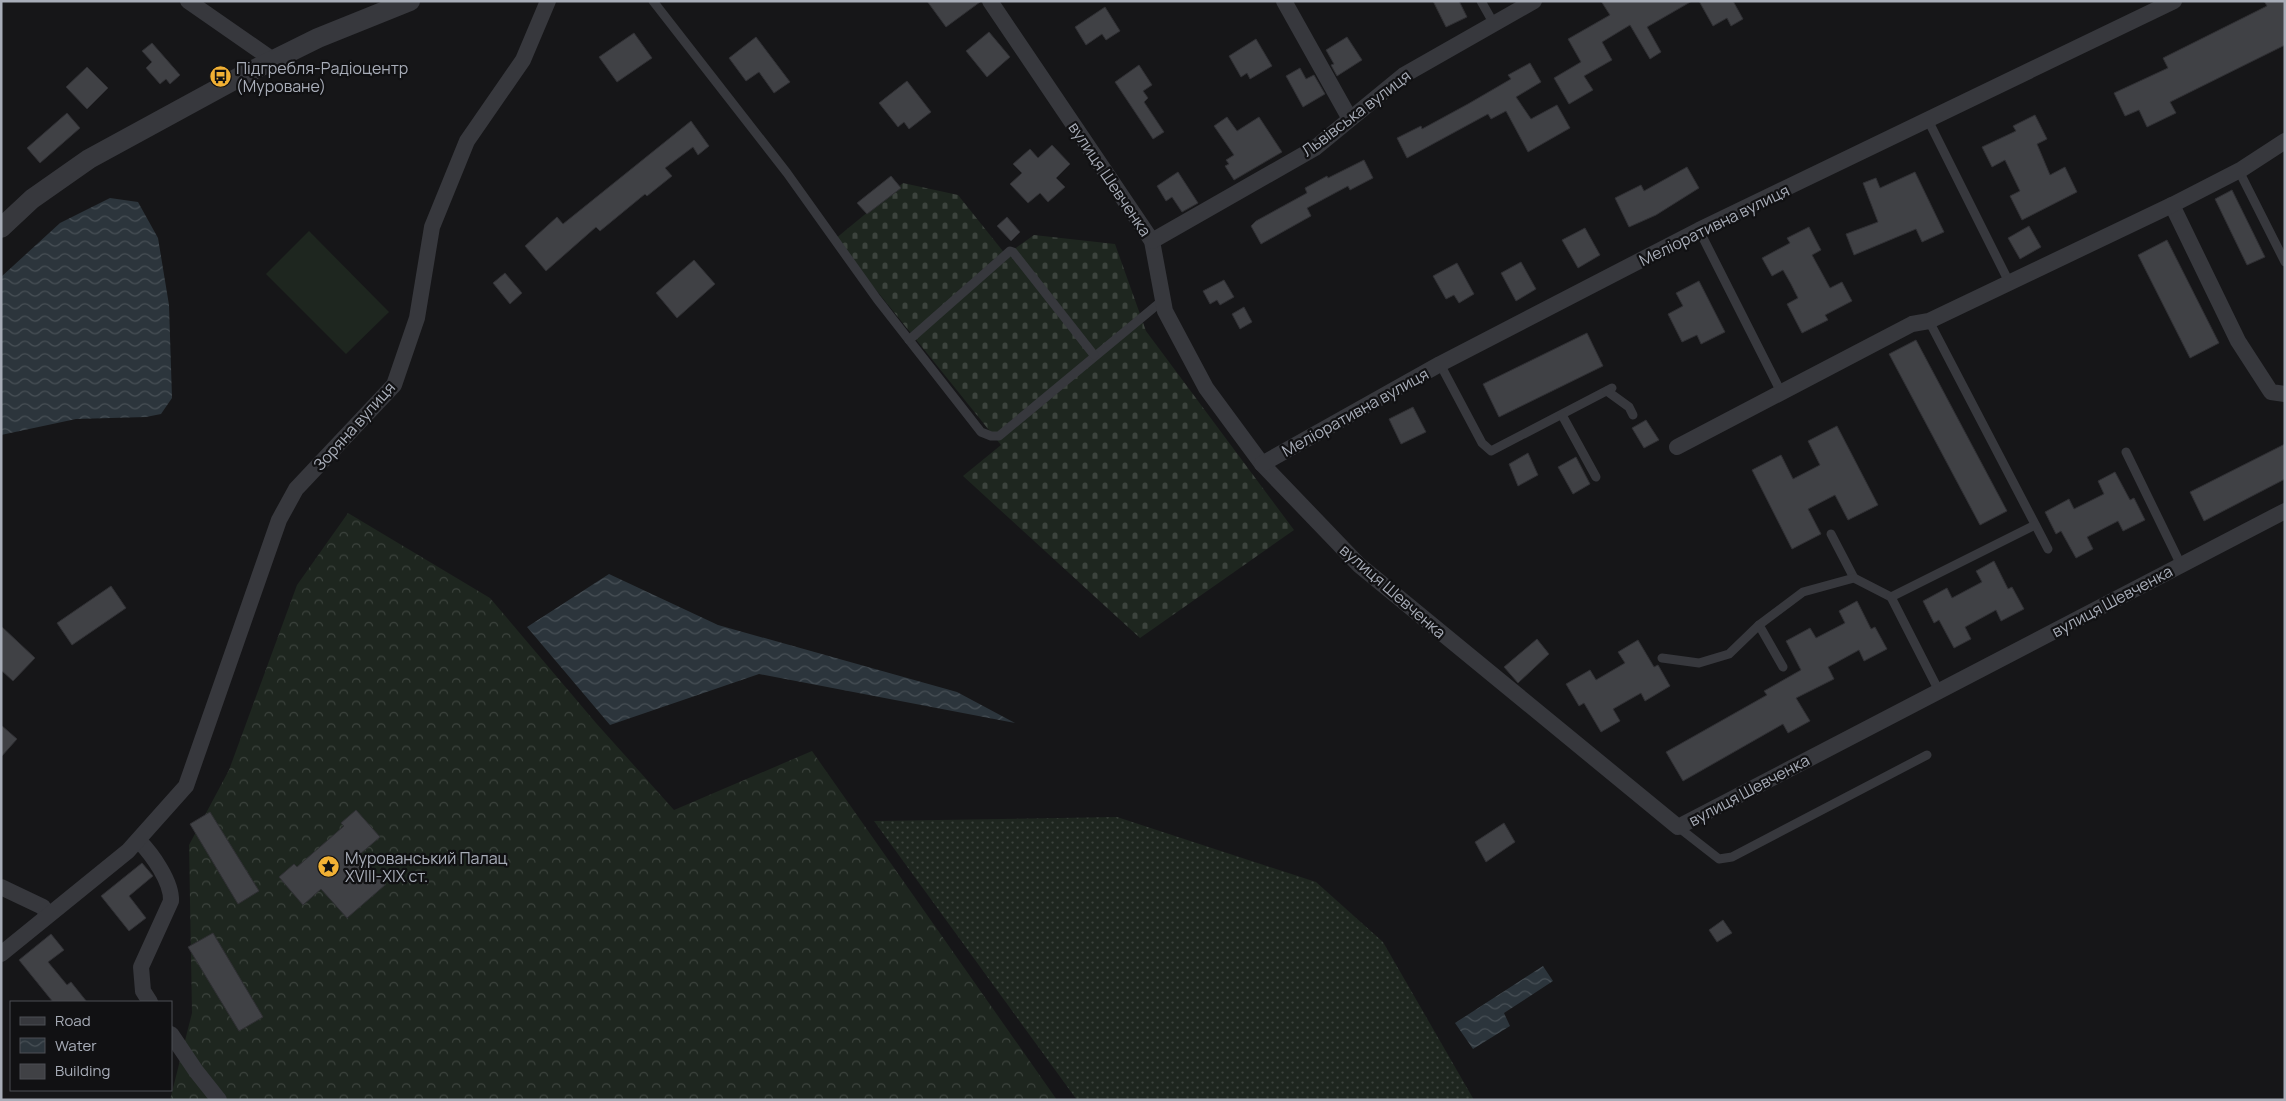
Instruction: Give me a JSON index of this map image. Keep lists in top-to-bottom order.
{
  "streets": {
    "street": [
      "Львівська вулиця",
      "вулиця Шевченка",
      "Меліоративна вулиця",
      "Зоряна вулиця"
    ]
  },
  "crossings": [
    ["Львівська вулиця", "вулиця Шевченка"],
    ["вулиця Шевченка", "Меліоративна вулиця"]
  ],
  "places": {
    "bus stop": ["Підгребля-Радіоцентр (Муроване)"],
    "place": ["Мурованський Палац XVIII-XIX ст."]
  },
  "legend": ["Road", "Water", "Building"]
}
